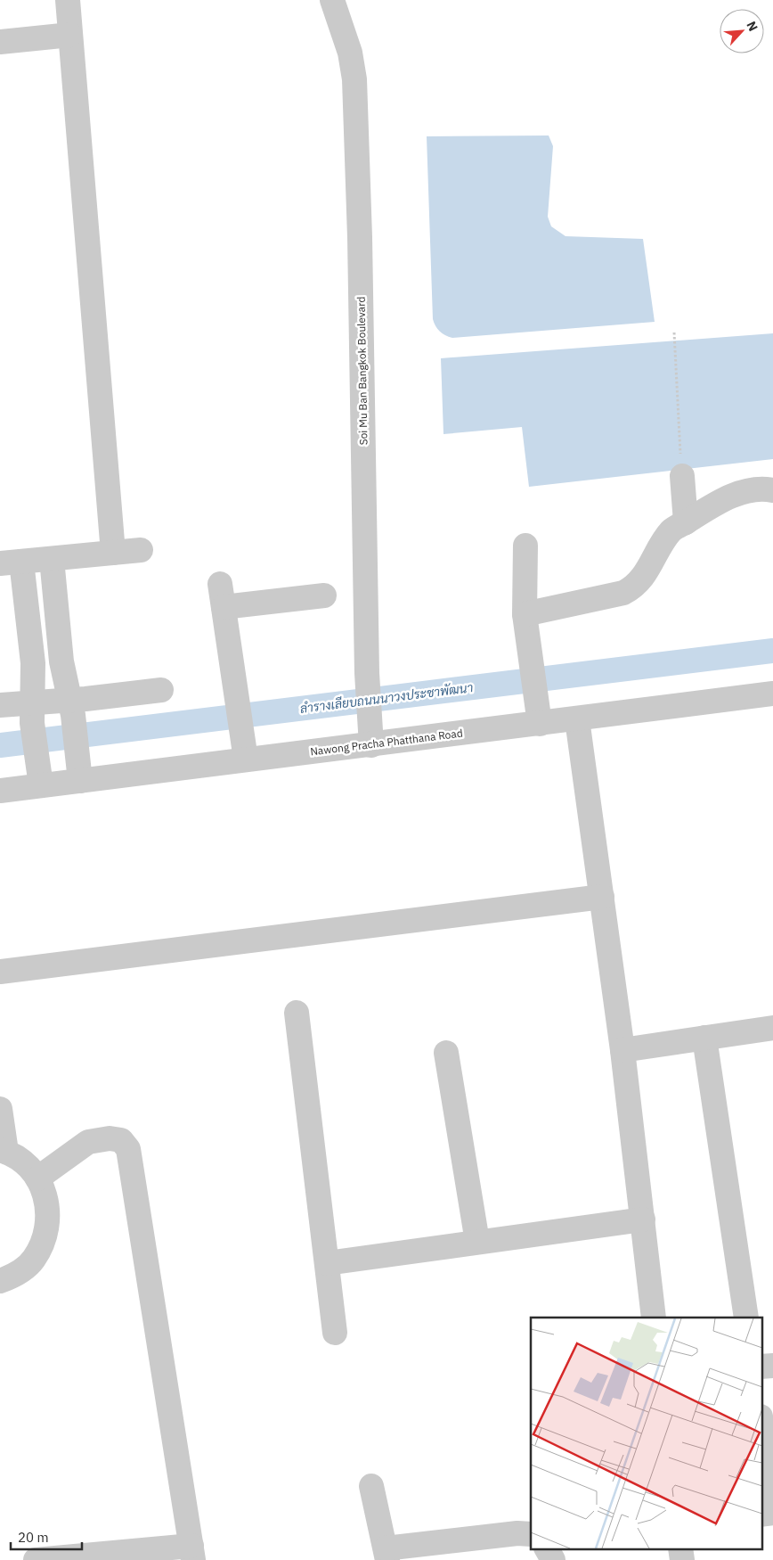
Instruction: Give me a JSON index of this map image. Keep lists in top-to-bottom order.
{
  "streets": {
    "street": ["Soi Mu Ban Bangkok Boulevard", "Nawong Pracha Phatthana Road"]
  },
  "crossings": [
    ["Soi Mu Ban Bangkok Boulevard", "Nawong Pracha Phatthana Road"]
  ],
  "water": ["ลำรางเลียบถนนนาวงประชาพัฒนา"],
  "scale_bar": "20 m",
  "north": "top right"
}
